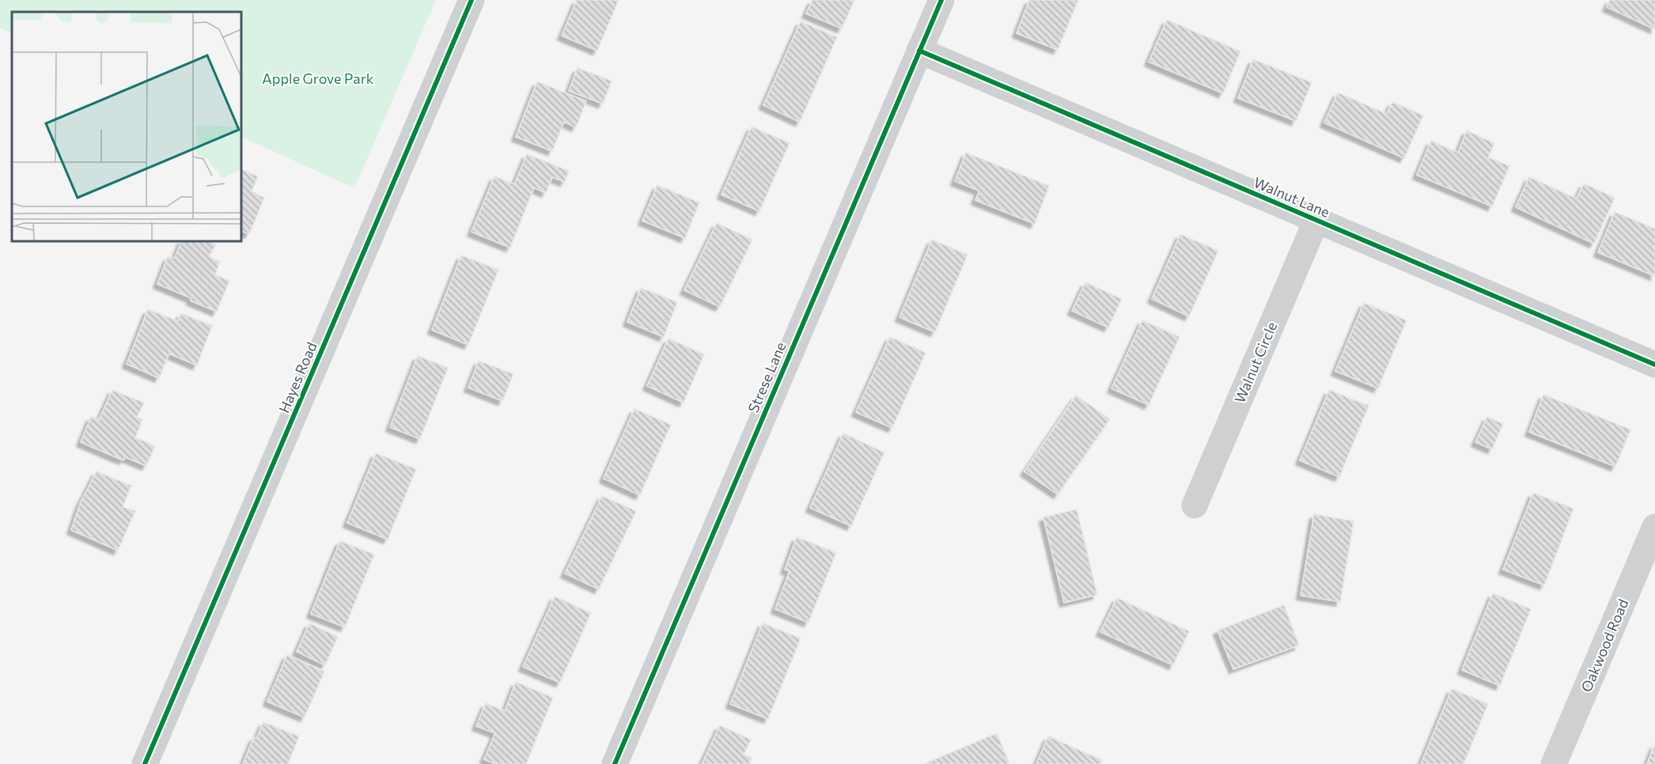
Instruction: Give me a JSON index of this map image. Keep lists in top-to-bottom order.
{
  "streets": {
    "street": [
      "Walnut Lane",
      "Walnut Circle",
      "Hayes Road",
      "Strese Lane",
      "Oakwood Road"
    ]
  },
  "crossings": [
    ["Walnut Lane", "Walnut Circle"],
    ["Walnut Lane", "Strese Lane"]
  ],
  "parks": ["Apple Grove Park"]
}
